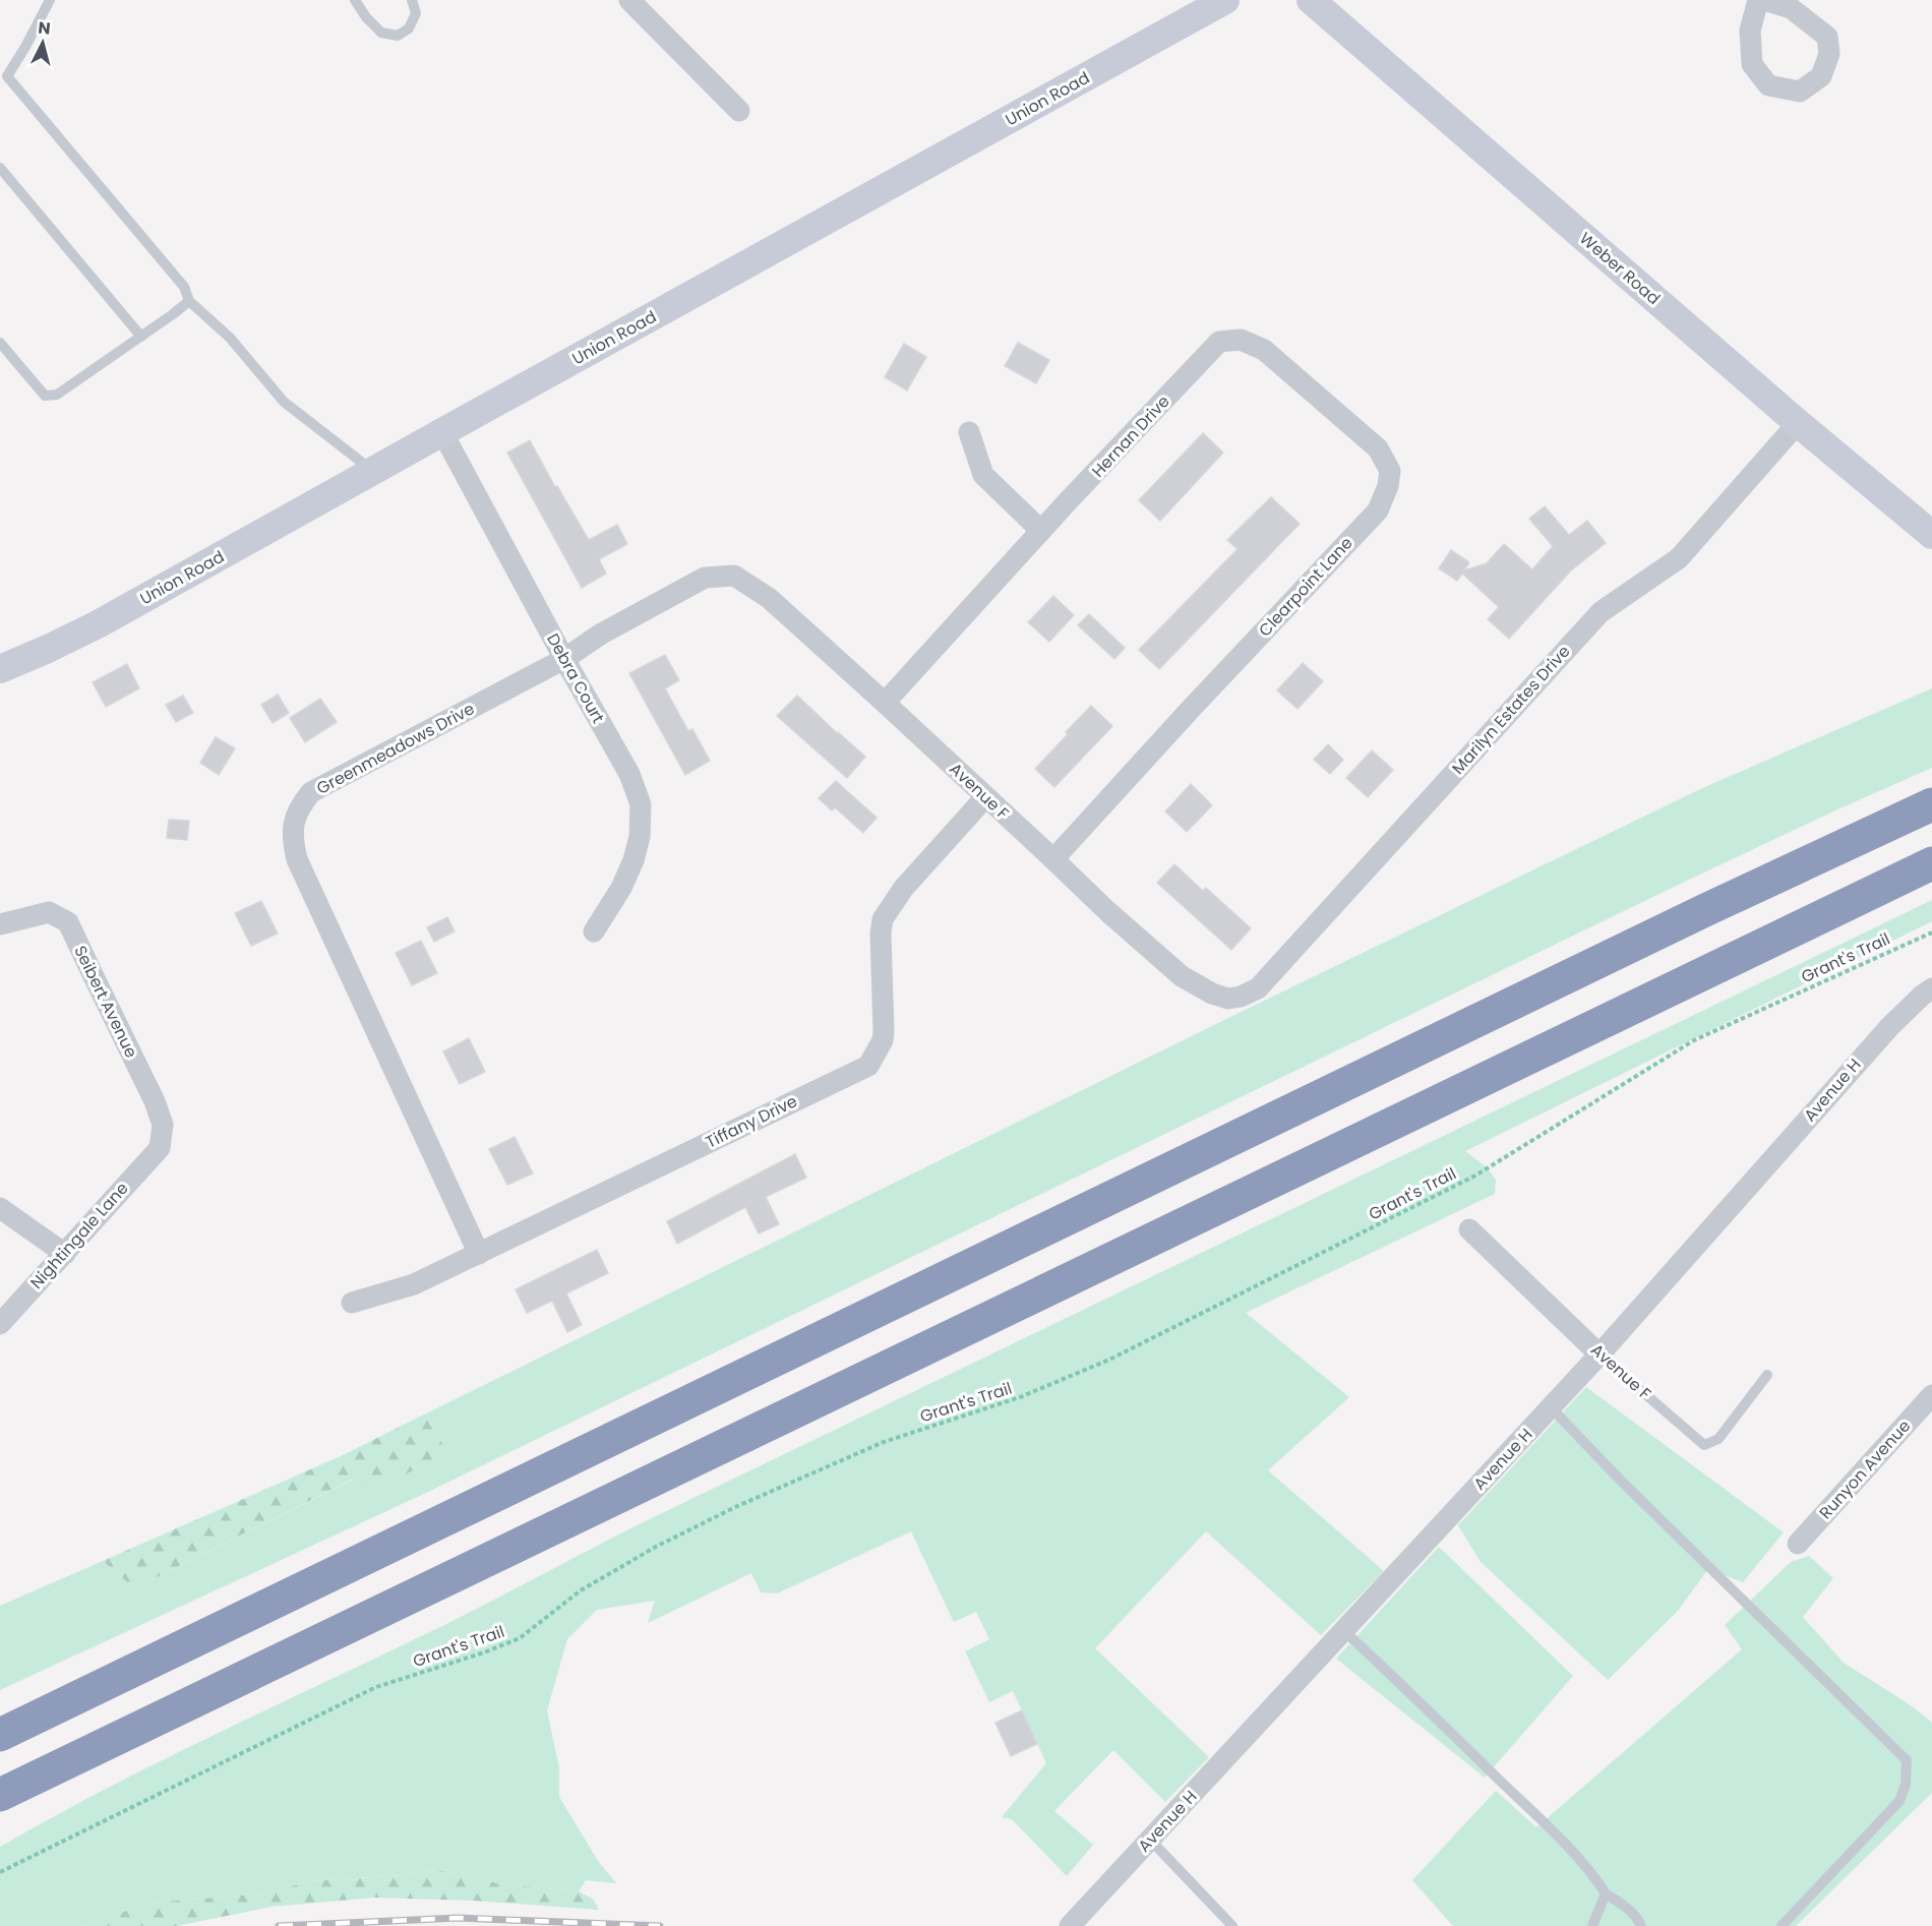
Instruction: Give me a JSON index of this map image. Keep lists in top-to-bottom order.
{
  "streets": {
    "street": [
      "Union Road",
      "Weber Road",
      "Hernan Drive",
      "Clearpoint Lane",
      "Debra Court",
      "Marilyn Estates Drive",
      "Greenmeadows Drive",
      "Avenue F",
      "Seibert Avenue",
      "Avenue H",
      "Tiffany Drive",
      "Nightingale Lane",
      "Runyon Avenue"
    ],
    "path": ["Grant's Trail"]
  },
  "crossings": [
    ["Union Road", "Debra Court"],
    ["Weber Road", "Marilyn Estates Drive"],
    ["Hernan Drive", "Clearpoint Lane"],
    ["Hernan Drive", "Avenue F"],
    ["Clearpoint Lane", "Avenue F"],
    ["Debra Court", "Greenmeadows Drive"],
    ["Marilyn Estates Drive", "Avenue F"],
    ["Greenmeadows Drive", "Avenue F"],
    ["Greenmeadows Drive", "Tiffany Drive"],
    ["Avenue F", "Avenue H"],
    ["Avenue F", "Tiffany Drive"],
    ["Seibert Avenue", "Nightingale Lane"]
  ],
  "north": "top"
}
